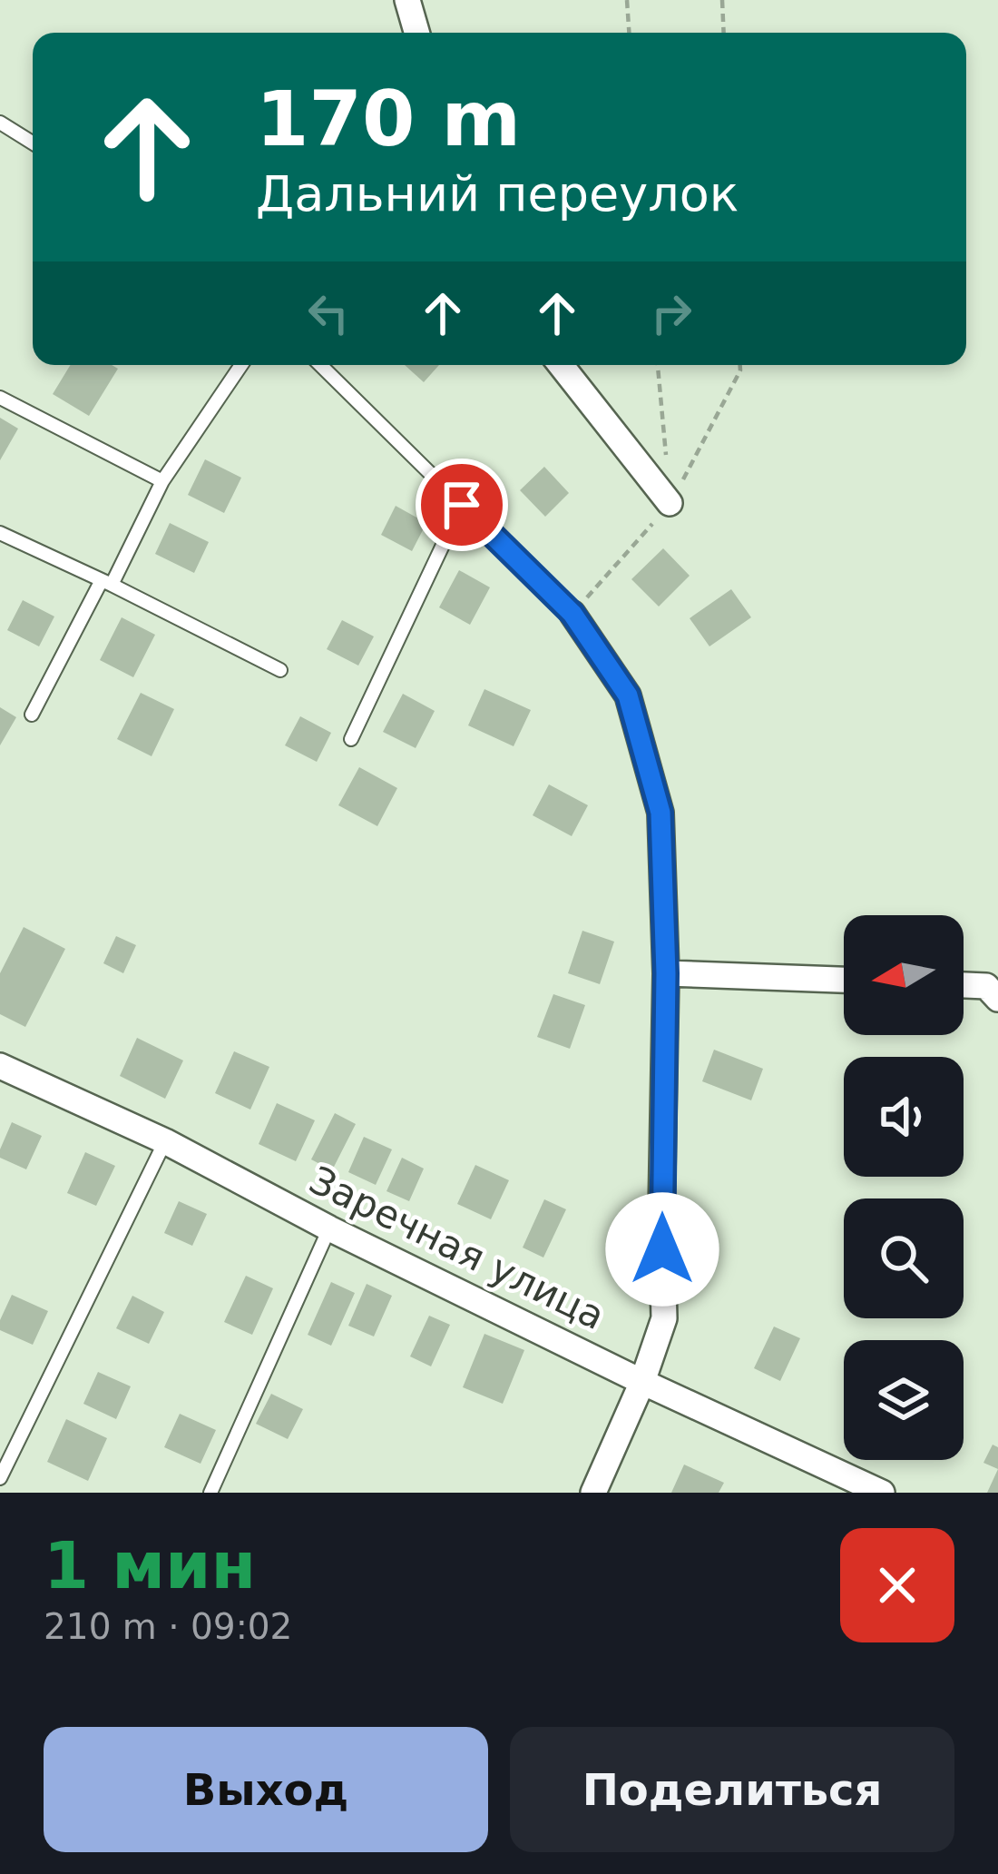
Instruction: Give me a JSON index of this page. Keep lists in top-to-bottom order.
{
  "streets": {
    "street": ["Заречная улица"]
  },
  "north": "left",
  "page": {
    "turn": ["170 m", "Дальний переулок"],
    "heading": ["1 мин", "210 m · 09:02"],
    "buttons": ["Выход", "Поделиться"]
  }
}
